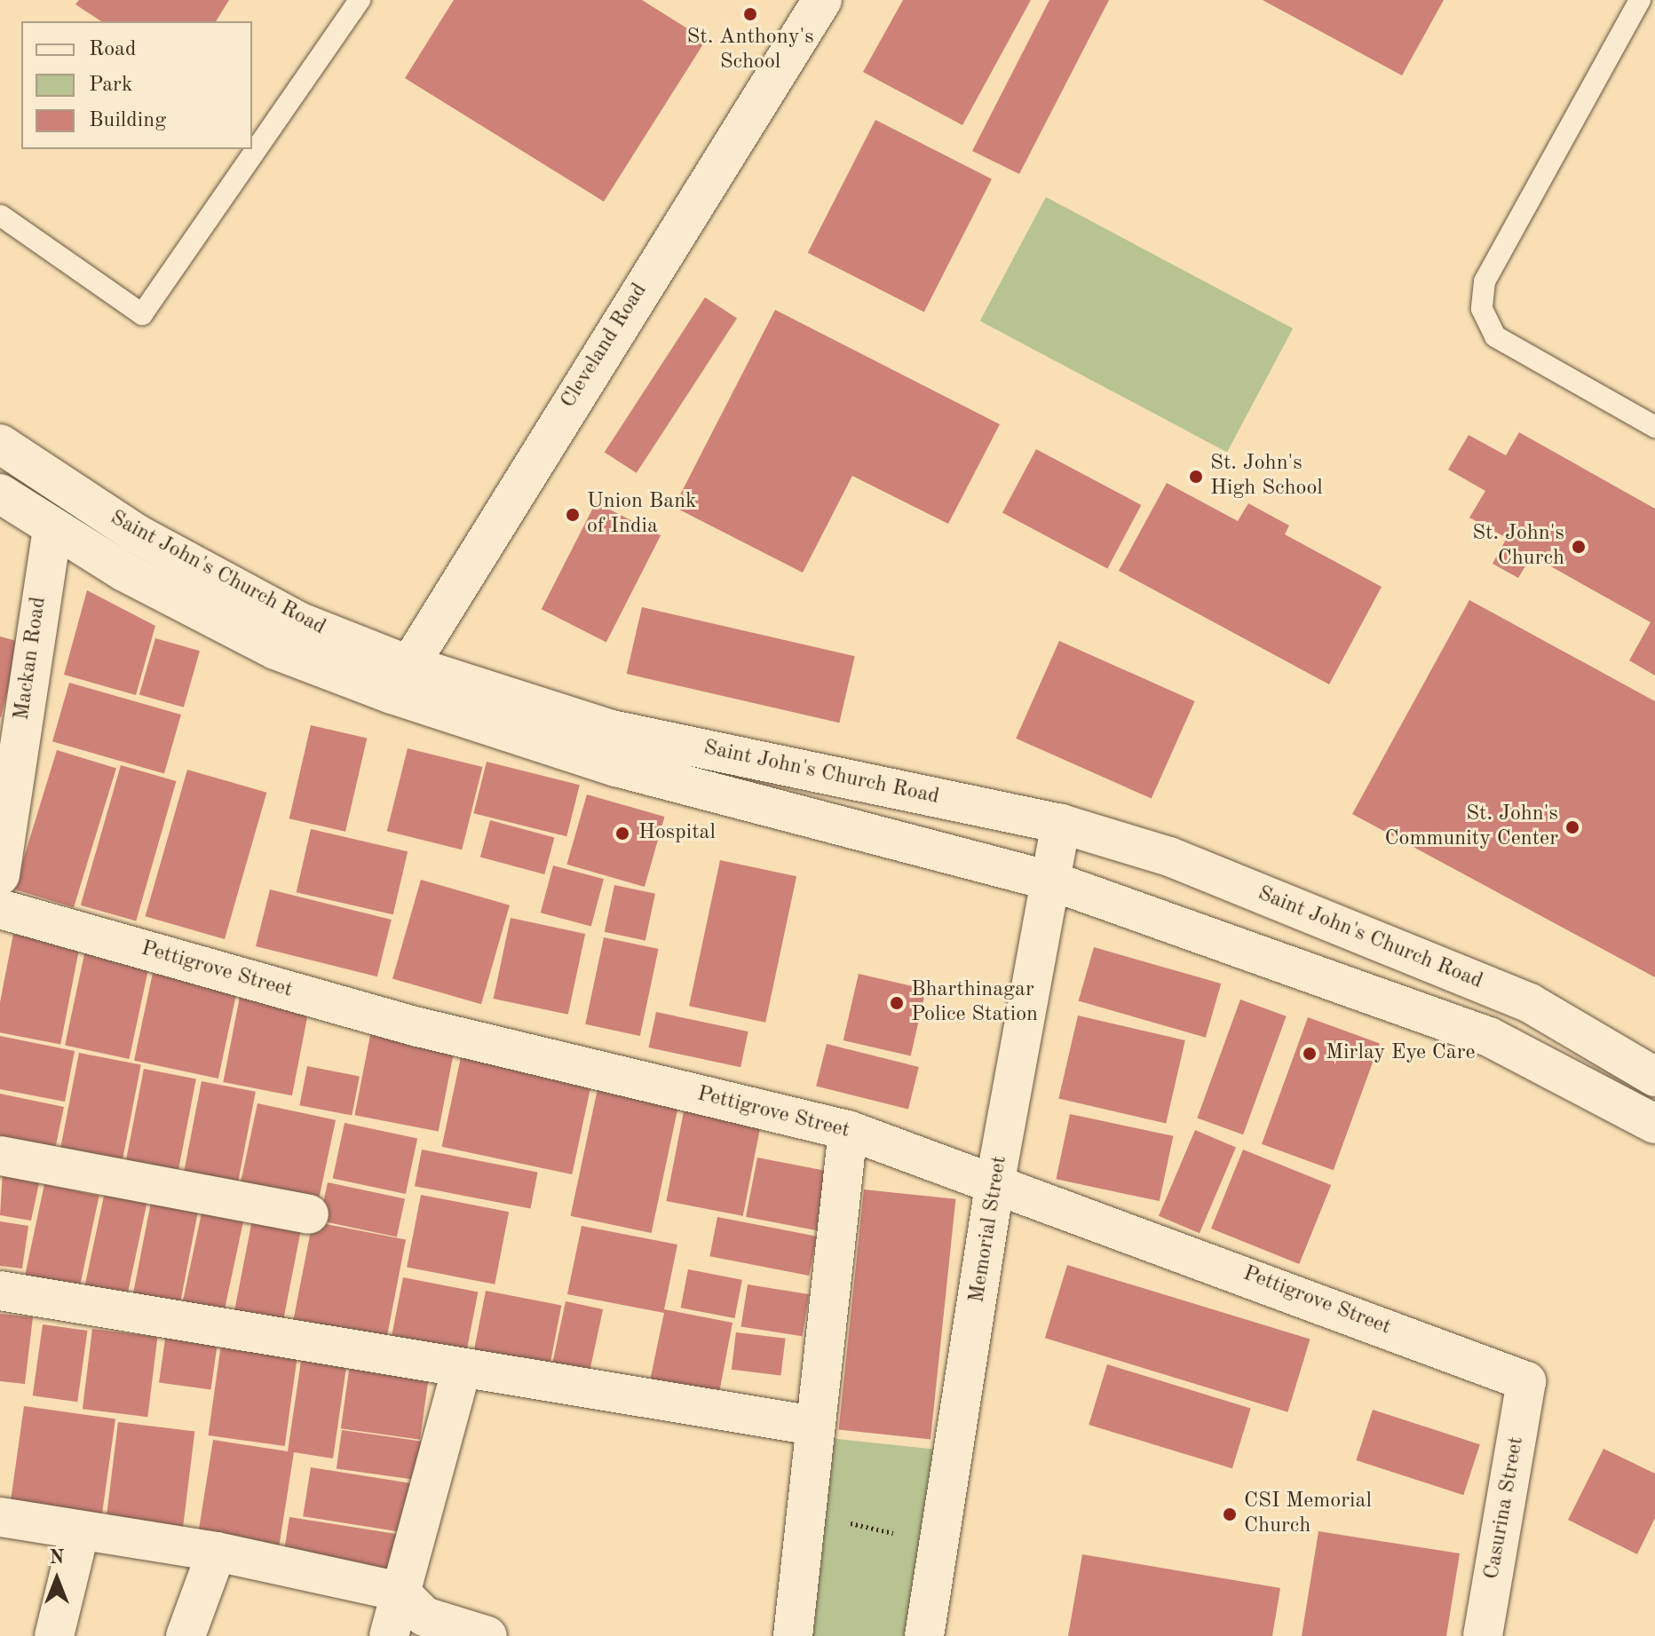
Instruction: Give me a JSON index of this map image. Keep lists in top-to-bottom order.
{
  "streets": {
    "street": [
      "Cleveland Road",
      "Saint John's Church Road",
      "Mackan Road",
      "Pettigrove Street",
      "Memorial Street",
      "Casurina Street"
    ]
  },
  "crossings": [
    ["Cleveland Road", "Saint John's Church Road"],
    ["Saint John's Church Road", "Mackan Road"],
    ["Saint John's Church Road", "Memorial Street"],
    ["Pettigrove Street", "Memorial Street"],
    ["Pettigrove Street", "Casurina Street"]
  ],
  "places": [
    "St. Anthony's School",
    "St. John's High School",
    "Union Bank of India",
    "St. John's Church",
    "St. John's Community Center",
    "Hospital",
    "Bharthinagar Police Station",
    "Mirlay Eye Care",
    "CSI Memorial Church"
  ],
  "legend": ["Road", "Park", "Building"],
  "north": "top"
}
